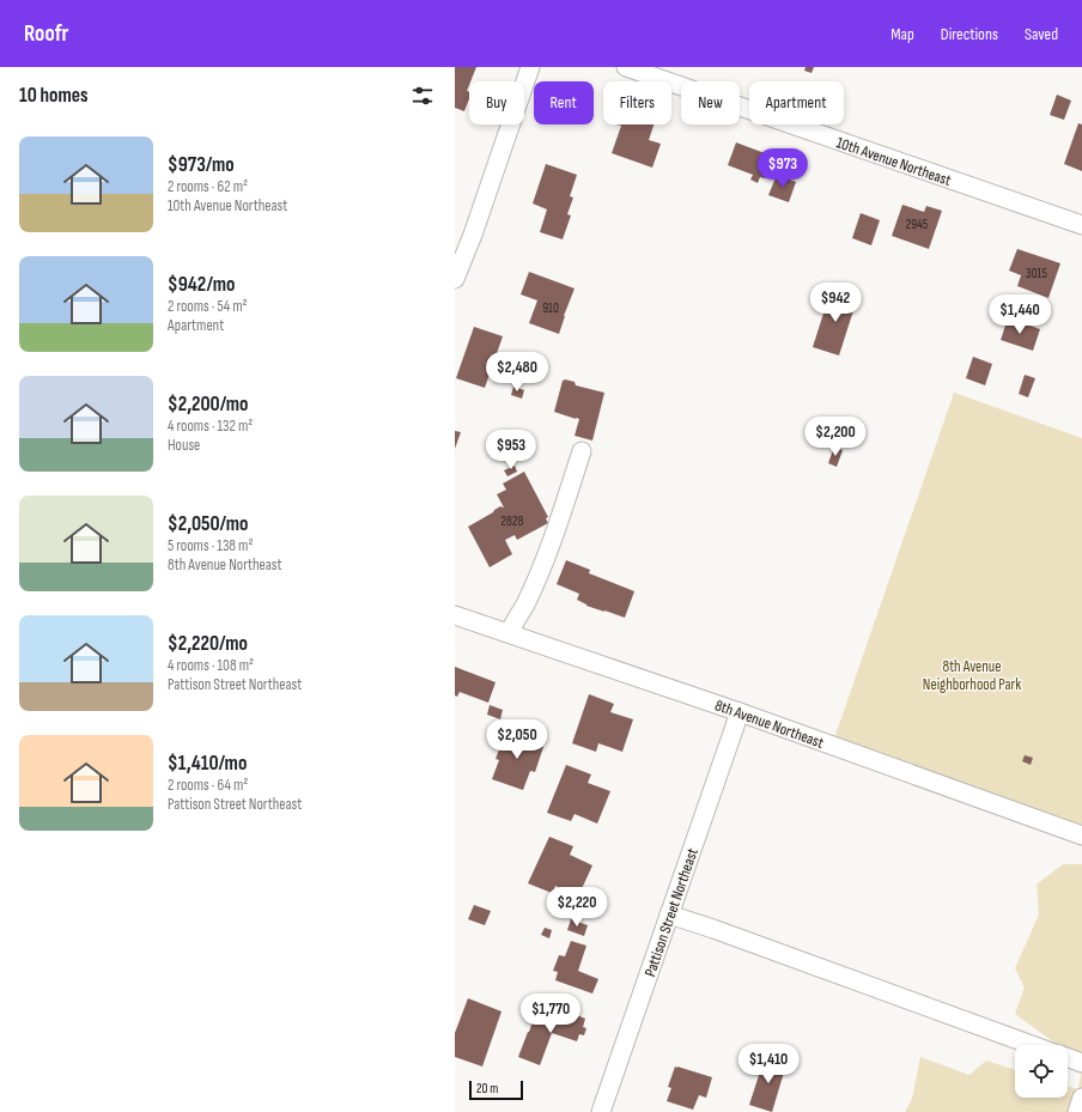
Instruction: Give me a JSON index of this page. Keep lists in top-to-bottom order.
{
  "streets": {
    "street": ["10th Avenue Northeast", "8th Avenue Northeast", "Pattison Street Northeast"]
  },
  "crossings": [
    ["8th Avenue Northeast", "Pattison Street Northeast"]
  ],
  "parks": ["8th Avenue Neighborhood Park"],
  "house_numbers": [
    "2945",
    "3015",
    "910",
    "2828"
  ],
  "scale_bar": "20 m",
  "page": {
    "header": "Roofr",
    "nav": ["Map", "Directions", "Saved"],
    "heading": "10 homes",
    "chip": [
      "Buy",
      "Rent",
      "Filters",
      "New",
      "Apartment"
    ],
    "list": [
      {
        "name": "$973/mo",
        "note": "2 rooms · 62 m² · 10th Avenue Northeast"
      },
      {
        "name": "$942/mo",
        "note": "2 rooms · 54 m² · Apartment"
      },
      {
        "name": "$2,200/mo",
        "note": "4 rooms · 132 m² · House"
      },
      {
        "name": "$2,050/mo",
        "note": "5 rooms · 138 m² · 8th Avenue Northeast"
      },
      {
        "name": "$2,220/mo",
        "note": "4 rooms · 108 m² · Pattison Street Northeast"
      },
      {
        "name": "$1,410/mo",
        "note": "2 rooms · 64 m² · Pattison Street Northeast"
      }
    ],
    "price": [
      "$973",
      "$942",
      "$1,440",
      "$2,480",
      "$2,200",
      "$953",
      "$2,050",
      "$2,220",
      "$1,770",
      "$1,410"
    ],
    "scale": "20 m"
  }
}
